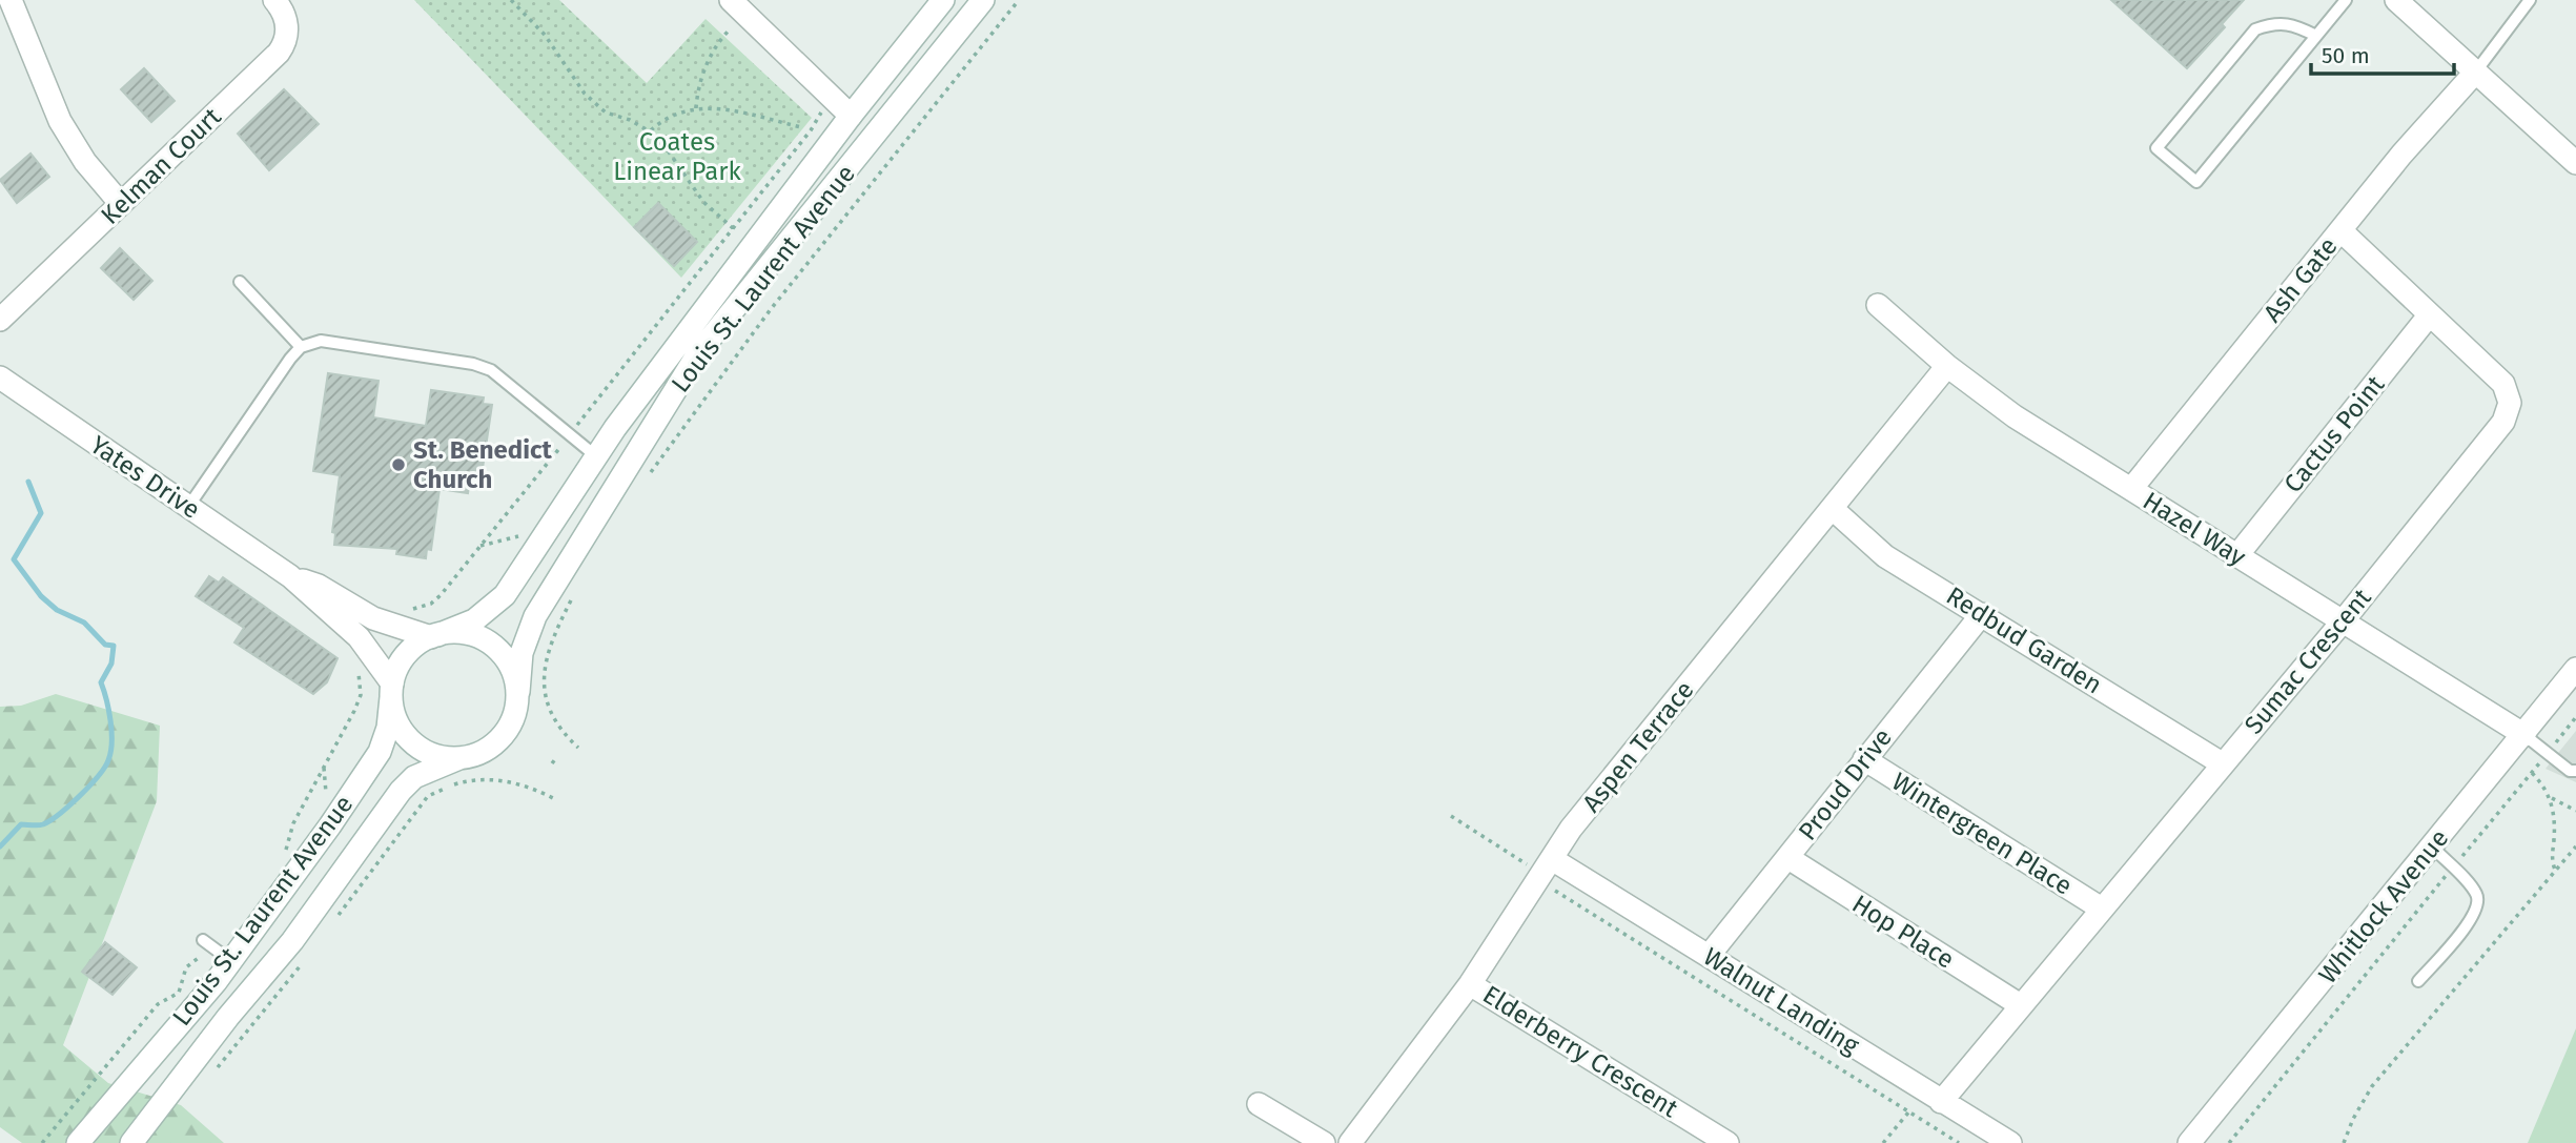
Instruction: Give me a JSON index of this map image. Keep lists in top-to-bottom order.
{
  "streets": {
    "street": [
      "Kelman Court",
      "Louis St. Laurent Avenue",
      "Ash Gate",
      "Cactus Point",
      "Yates Drive",
      "Hazel Way",
      "Redbud Garden",
      "Sumac Crescent",
      "Aspen Terrace",
      "Proud Drive",
      "Wintergreen Place",
      "Whitlock Avenue",
      "Hop Place",
      "Walnut Landing",
      "Elderberry Crescent"
    ]
  },
  "crossings": [
    ["Louis St. Laurent Avenue", "Yates Drive"],
    ["Ash Gate", "Hazel Way"],
    ["Ash Gate", "Sumac Crescent"],
    ["Cactus Point", "Hazel Way"],
    ["Cactus Point", "Sumac Crescent"],
    ["Hazel Way", "Sumac Crescent"],
    ["Hazel Way", "Aspen Terrace"],
    ["Hazel Way", "Whitlock Avenue"],
    ["Redbud Garden", "Sumac Crescent"],
    ["Redbud Garden", "Aspen Terrace"],
    ["Redbud Garden", "Proud Drive"],
    ["Sumac Crescent", "Wintergreen Place"],
    ["Sumac Crescent", "Hop Place"],
    ["Sumac Crescent", "Walnut Landing"],
    ["Aspen Terrace", "Walnut Landing"],
    ["Aspen Terrace", "Elderberry Crescent"],
    ["Proud Drive", "Wintergreen Place"],
    ["Proud Drive", "Hop Place"],
    ["Proud Drive", "Walnut Landing"]
  ],
  "parks": ["Coates Linear Park"],
  "places": ["St. Benedict Church"],
  "scale_bar": "50 m"
}
